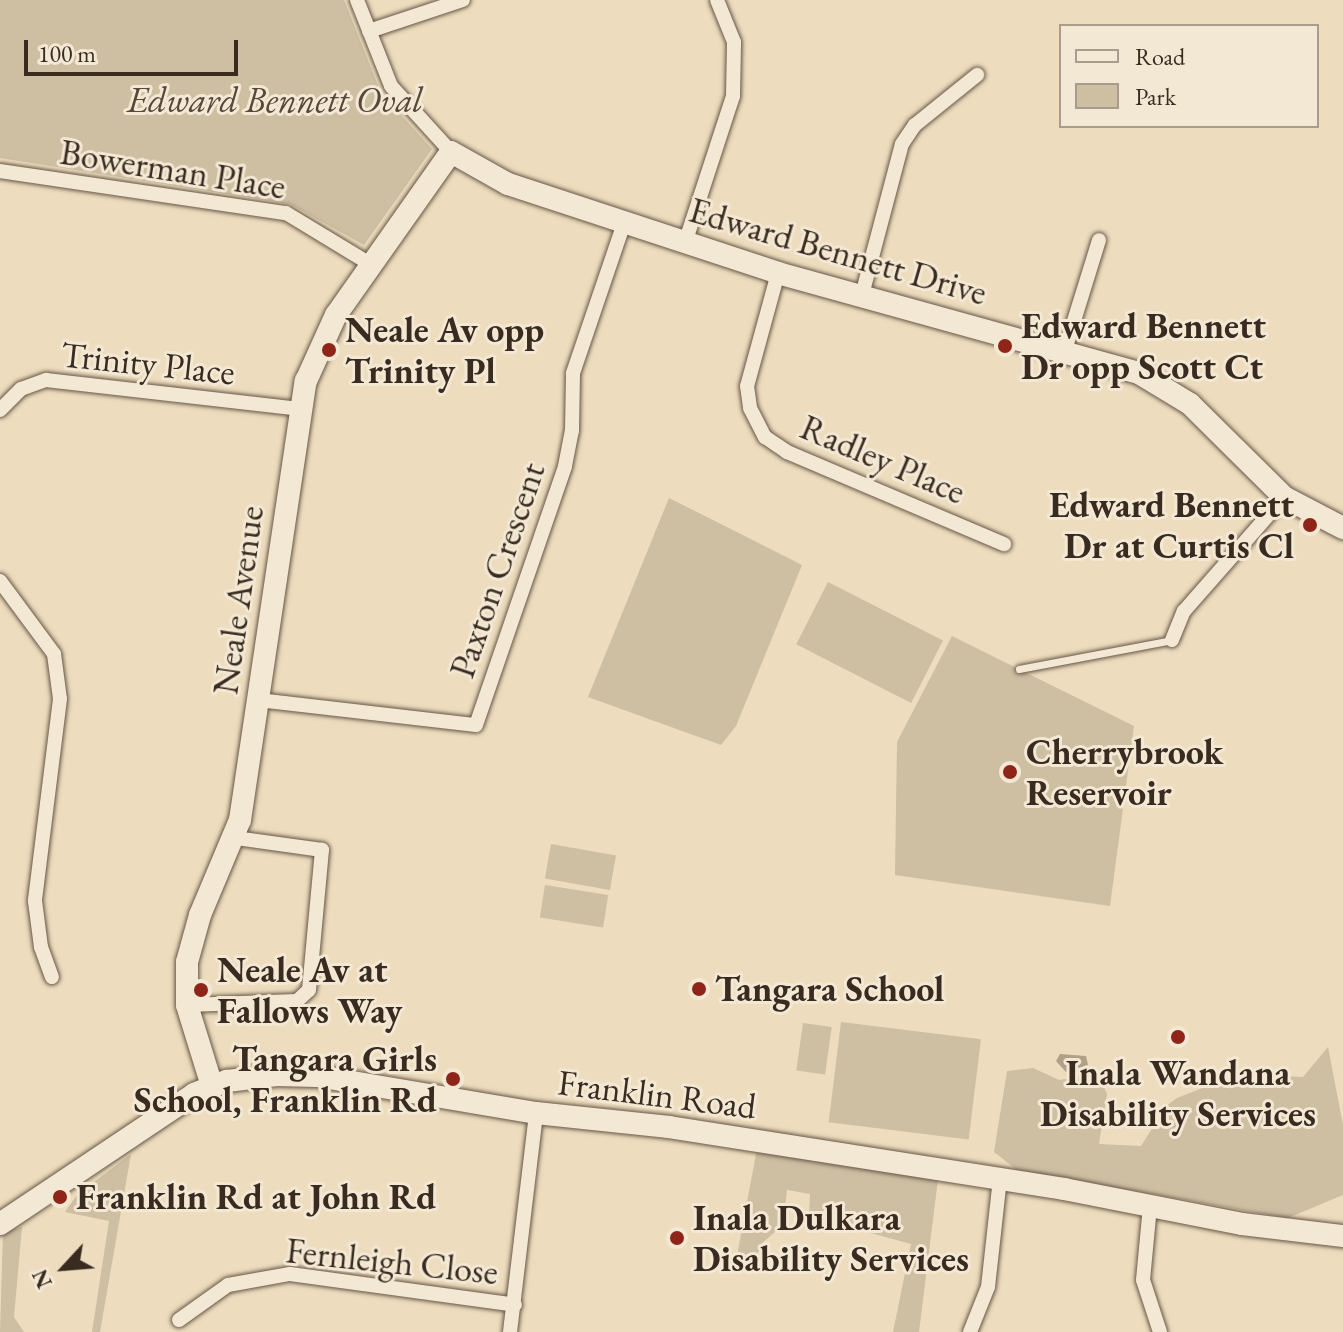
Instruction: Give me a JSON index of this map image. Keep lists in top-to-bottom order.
{
  "streets": {
    "street": [
      "Bowerman Place",
      "Edward Bennett Drive",
      "Trinity Place",
      "Radley Place",
      "Paxton Crescent",
      "Neale Avenue",
      "Franklin Road",
      "Fernleigh Close"
    ]
  },
  "crossings": [
    ["Bowerman Place", "Neale Avenue"],
    ["Edward Bennett Drive", "Radley Place"],
    ["Edward Bennett Drive", "Paxton Crescent"],
    ["Edward Bennett Drive", "Neale Avenue"],
    ["Trinity Place", "Neale Avenue"],
    ["Paxton Crescent", "Neale Avenue"],
    ["Neale Avenue", "Franklin Road"]
  ],
  "parks": ["Edward Bennett Oval"],
  "places": [
    "Edward Bennett Dr opp Scott Ct",
    "Neale Av opp Trinity Pl",
    "Edward Bennett Dr at Curtis Cl",
    "Cherrybrook Reservoir",
    "Tangara School",
    "Neale Av at Fallows Way",
    "Inala Wandana Disability Services",
    "Tangara Girls School, Franklin Rd",
    "Franklin Rd at John Rd",
    "Inala Dulkara Disability Services"
  ],
  "legend": ["Road", "Park"],
  "scale_bar": "100 m",
  "north": "bottom left"
}
